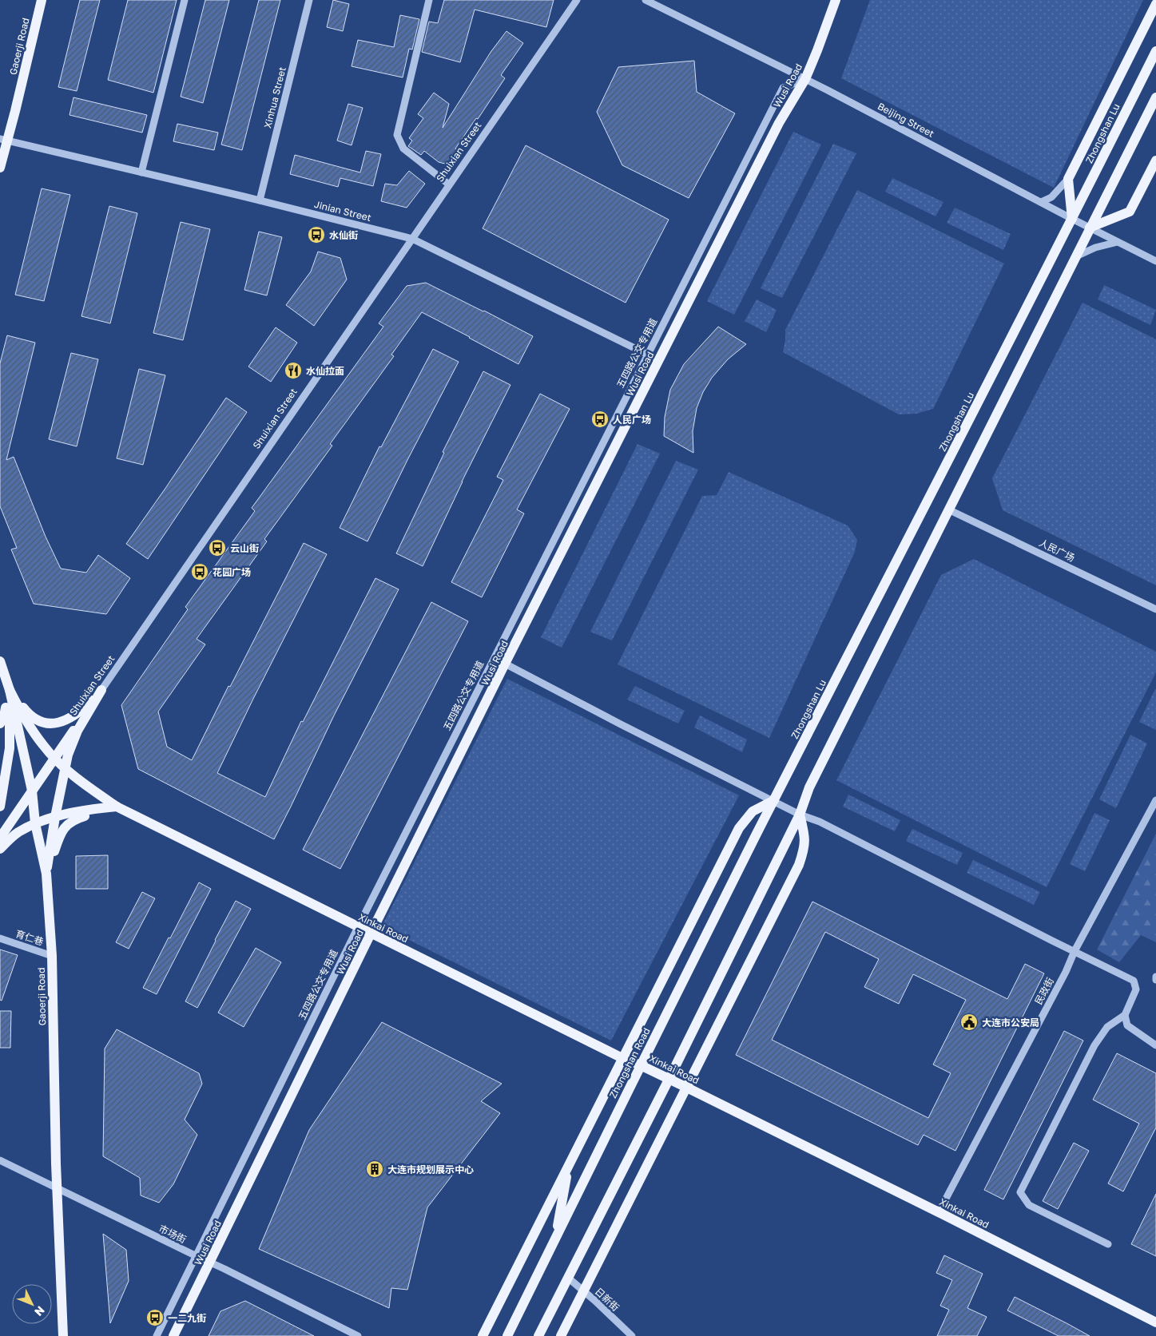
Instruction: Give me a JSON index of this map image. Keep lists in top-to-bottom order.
{
  "streets": {
    "main road": [
      "Gaoerji Road",
      "Wusi Road",
      "Zhongshan Lu",
      "Shuixian Street",
      "Xinkai Road",
      "Zhongshan Road"
    ],
    "street": [
      "Xinhua Street",
      "Beijing Street",
      "Jinian Street",
      "五四路公交专用道",
      "人民广场",
      "育仁巷",
      "民政街",
      "市场街",
      "日新街"
    ]
  },
  "crossings": [
    ["Gaoerji Road", "Shuixian Street"],
    ["Gaoerji Road", "Jinian Street"],
    ["Gaoerji Road", "Xinkai Road"],
    ["Gaoerji Road", "育仁巷"],
    ["Gaoerji Road", "市场街"],
    ["Wusi Road", "Beijing Street"],
    ["Wusi Road", "Jinian Street"],
    ["Wusi Road", "五四路公交专用道"],
    ["Wusi Road", "Xinkai Road"],
    ["Wusi Road", "市场街"],
    ["Xinhua Street", "Jinian Street"],
    ["Beijing Street", "Zhongshan Lu"],
    ["Beijing Street", "五四路公交专用道"],
    ["Zhongshan Lu", "Zhongshan Road"],
    ["Shuixian Street", "Jinian Street"],
    ["Shuixian Street", "Xinkai Road"],
    ["Jinian Street", "五四路公交专用道"],
    ["五四路公交专用道", "Xinkai Road"],
    ["五四路公交专用道", "市场街"],
    ["Xinkai Road", "民政街"],
    ["Xinkai Road", "Zhongshan Road"]
  ],
  "places": {
    "bus stop": [
      "水仙街",
      "人民广场",
      "云山街",
      "花园广场",
      "一二九街"
    ],
    "restaurant": ["水仙拉面"],
    "public building": ["大连市公安局"],
    "building": ["大连市规划展示中心"]
  },
  "north": "bottom right"
}
